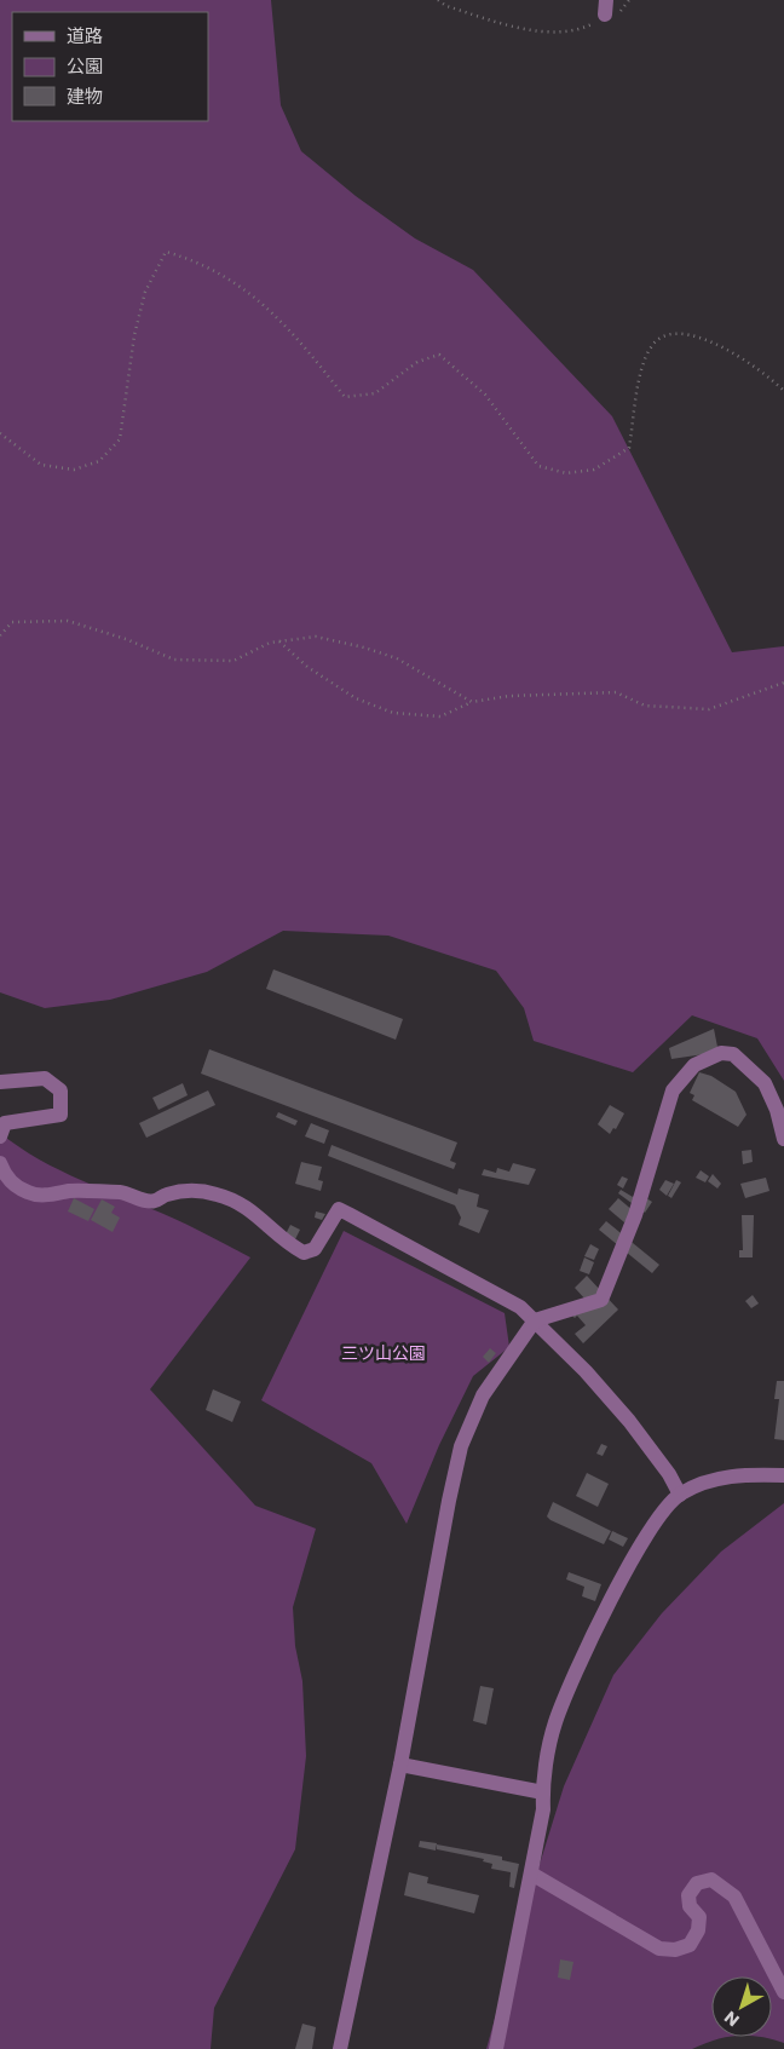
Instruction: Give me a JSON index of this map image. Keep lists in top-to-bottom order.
{
  "parks": ["三ツ山公園"],
  "legend": ["道路", "公園", "建物"],
  "north": "bottom left"
}
